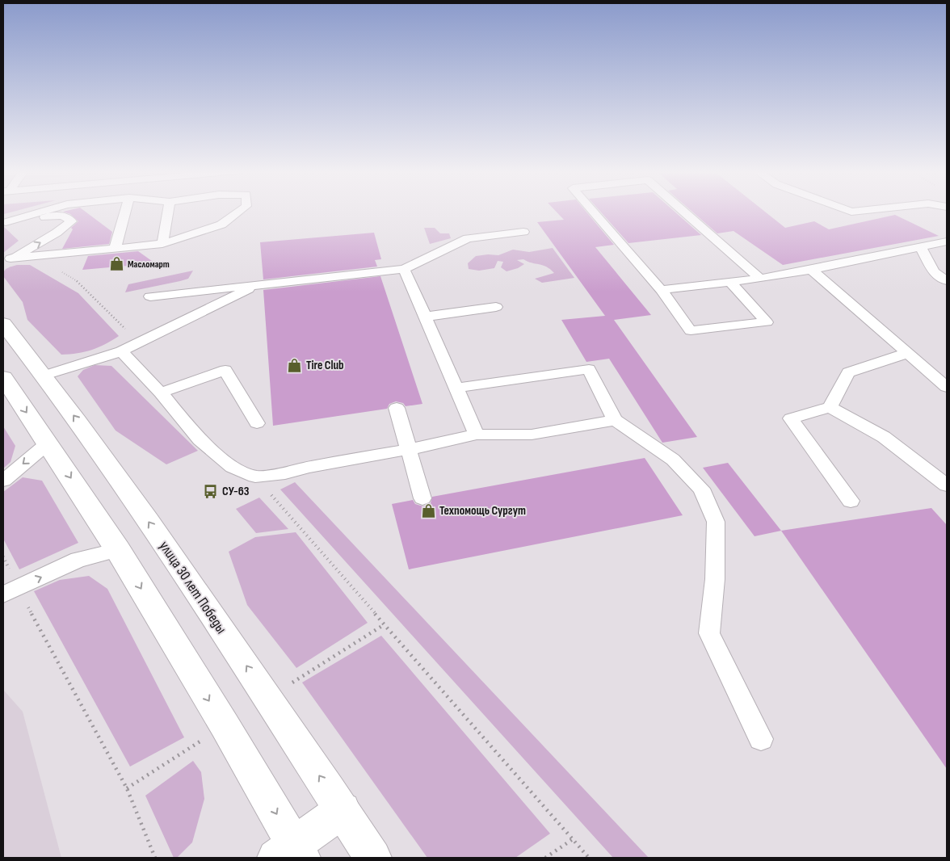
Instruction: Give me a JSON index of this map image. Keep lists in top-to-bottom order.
{
  "streets": {
    "main road": ["улица 30 лет Победы"]
  },
  "places": {
    "shop": ["Масломарт", "Tire Club", "Техпомощь Сургут"],
    "bus stop": ["СУ-63"]
  }
}
